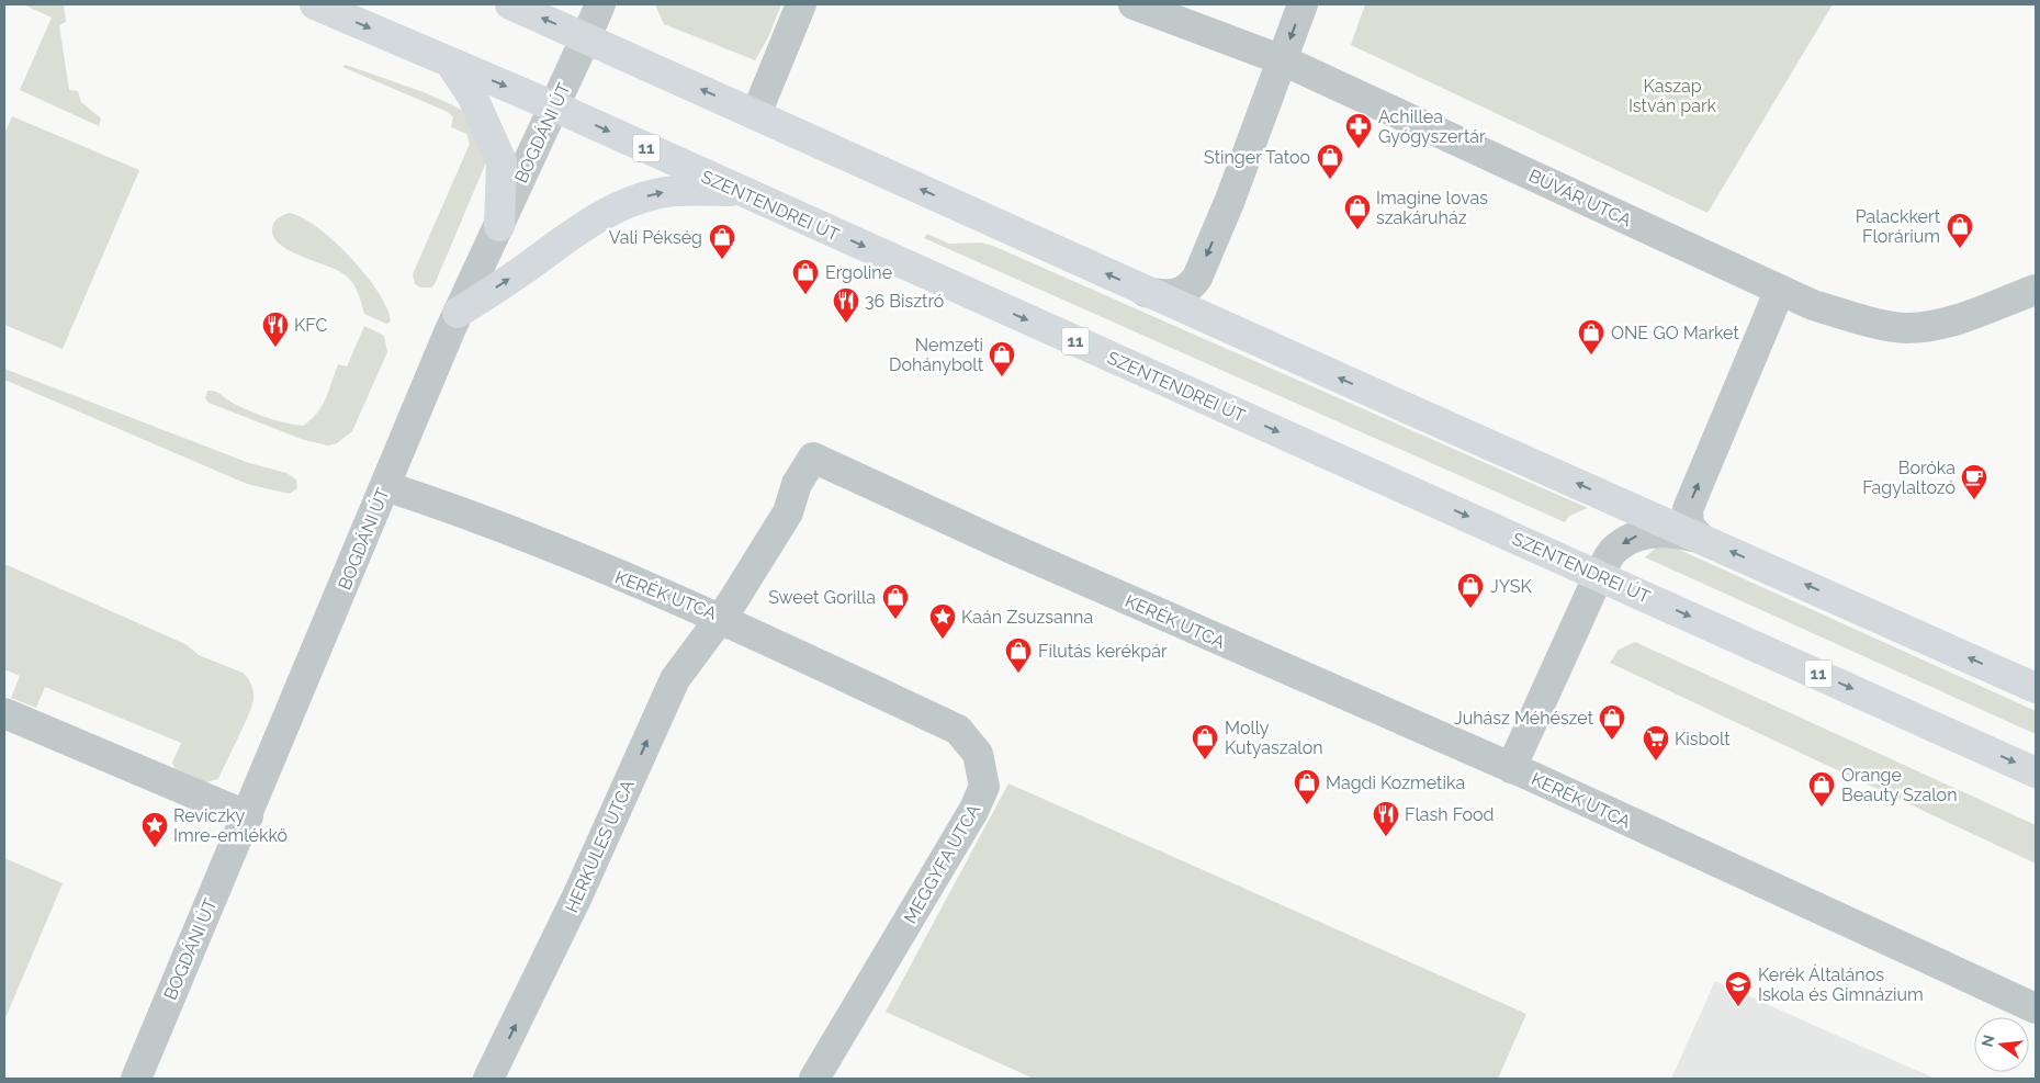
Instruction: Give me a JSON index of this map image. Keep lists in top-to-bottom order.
{
  "streets": {
    "main road": ["11", "SZENTENDREI ÚT"],
    "street": [
      "BOGDÁNI ÚT",
      "BÚVÁR UTCA",
      "KERÉK UTCA",
      "HERKULES UTCA",
      "MEGGYFA UTCA"
    ]
  },
  "crossings": [
    ["BOGDÁNI ÚT", "SZENTENDREI ÚT"],
    ["BOGDÁNI ÚT", "KERÉK UTCA"],
    ["KERÉK UTCA", "HERKULES UTCA"],
    ["KERÉK UTCA", "MEGGYFA UTCA"],
    ["HERKULES UTCA", "MEGGYFA UTCA"]
  ],
  "one_way": ["HERKULES UTCA"],
  "parks": ["Kaszap István park"],
  "places": {
    "pharmacy": ["Achillea Gyógyszertár"],
    "shop": [
      "Stinger Tatoo",
      "Imagine lovas szakáruház",
      "Palackkert Florárium",
      "Vali Pékség",
      "Ergoline",
      "ONE GO Market",
      "Nemzeti Dohánybolt",
      "JYSK",
      "Sweet Gorilla",
      "Filutás kerékpár",
      "Juhász Méhészet",
      "Molly Kutyaszalon",
      "Magdi Kozmetika",
      "Orange Beauty Szalon"
    ],
    "restaurant": ["36 Bisztró", "KFC", "Flash Food"],
    "cafe": ["Boróka Fagylaltozó"],
    "place": ["Kaán Zsuzsanna", "Reviczky Imre-emlékkő"],
    "supermarket": ["Kisbolt"],
    "school or university": ["Kerék Általános Iskola és Gimnázium"]
  },
  "north": "left"
}
